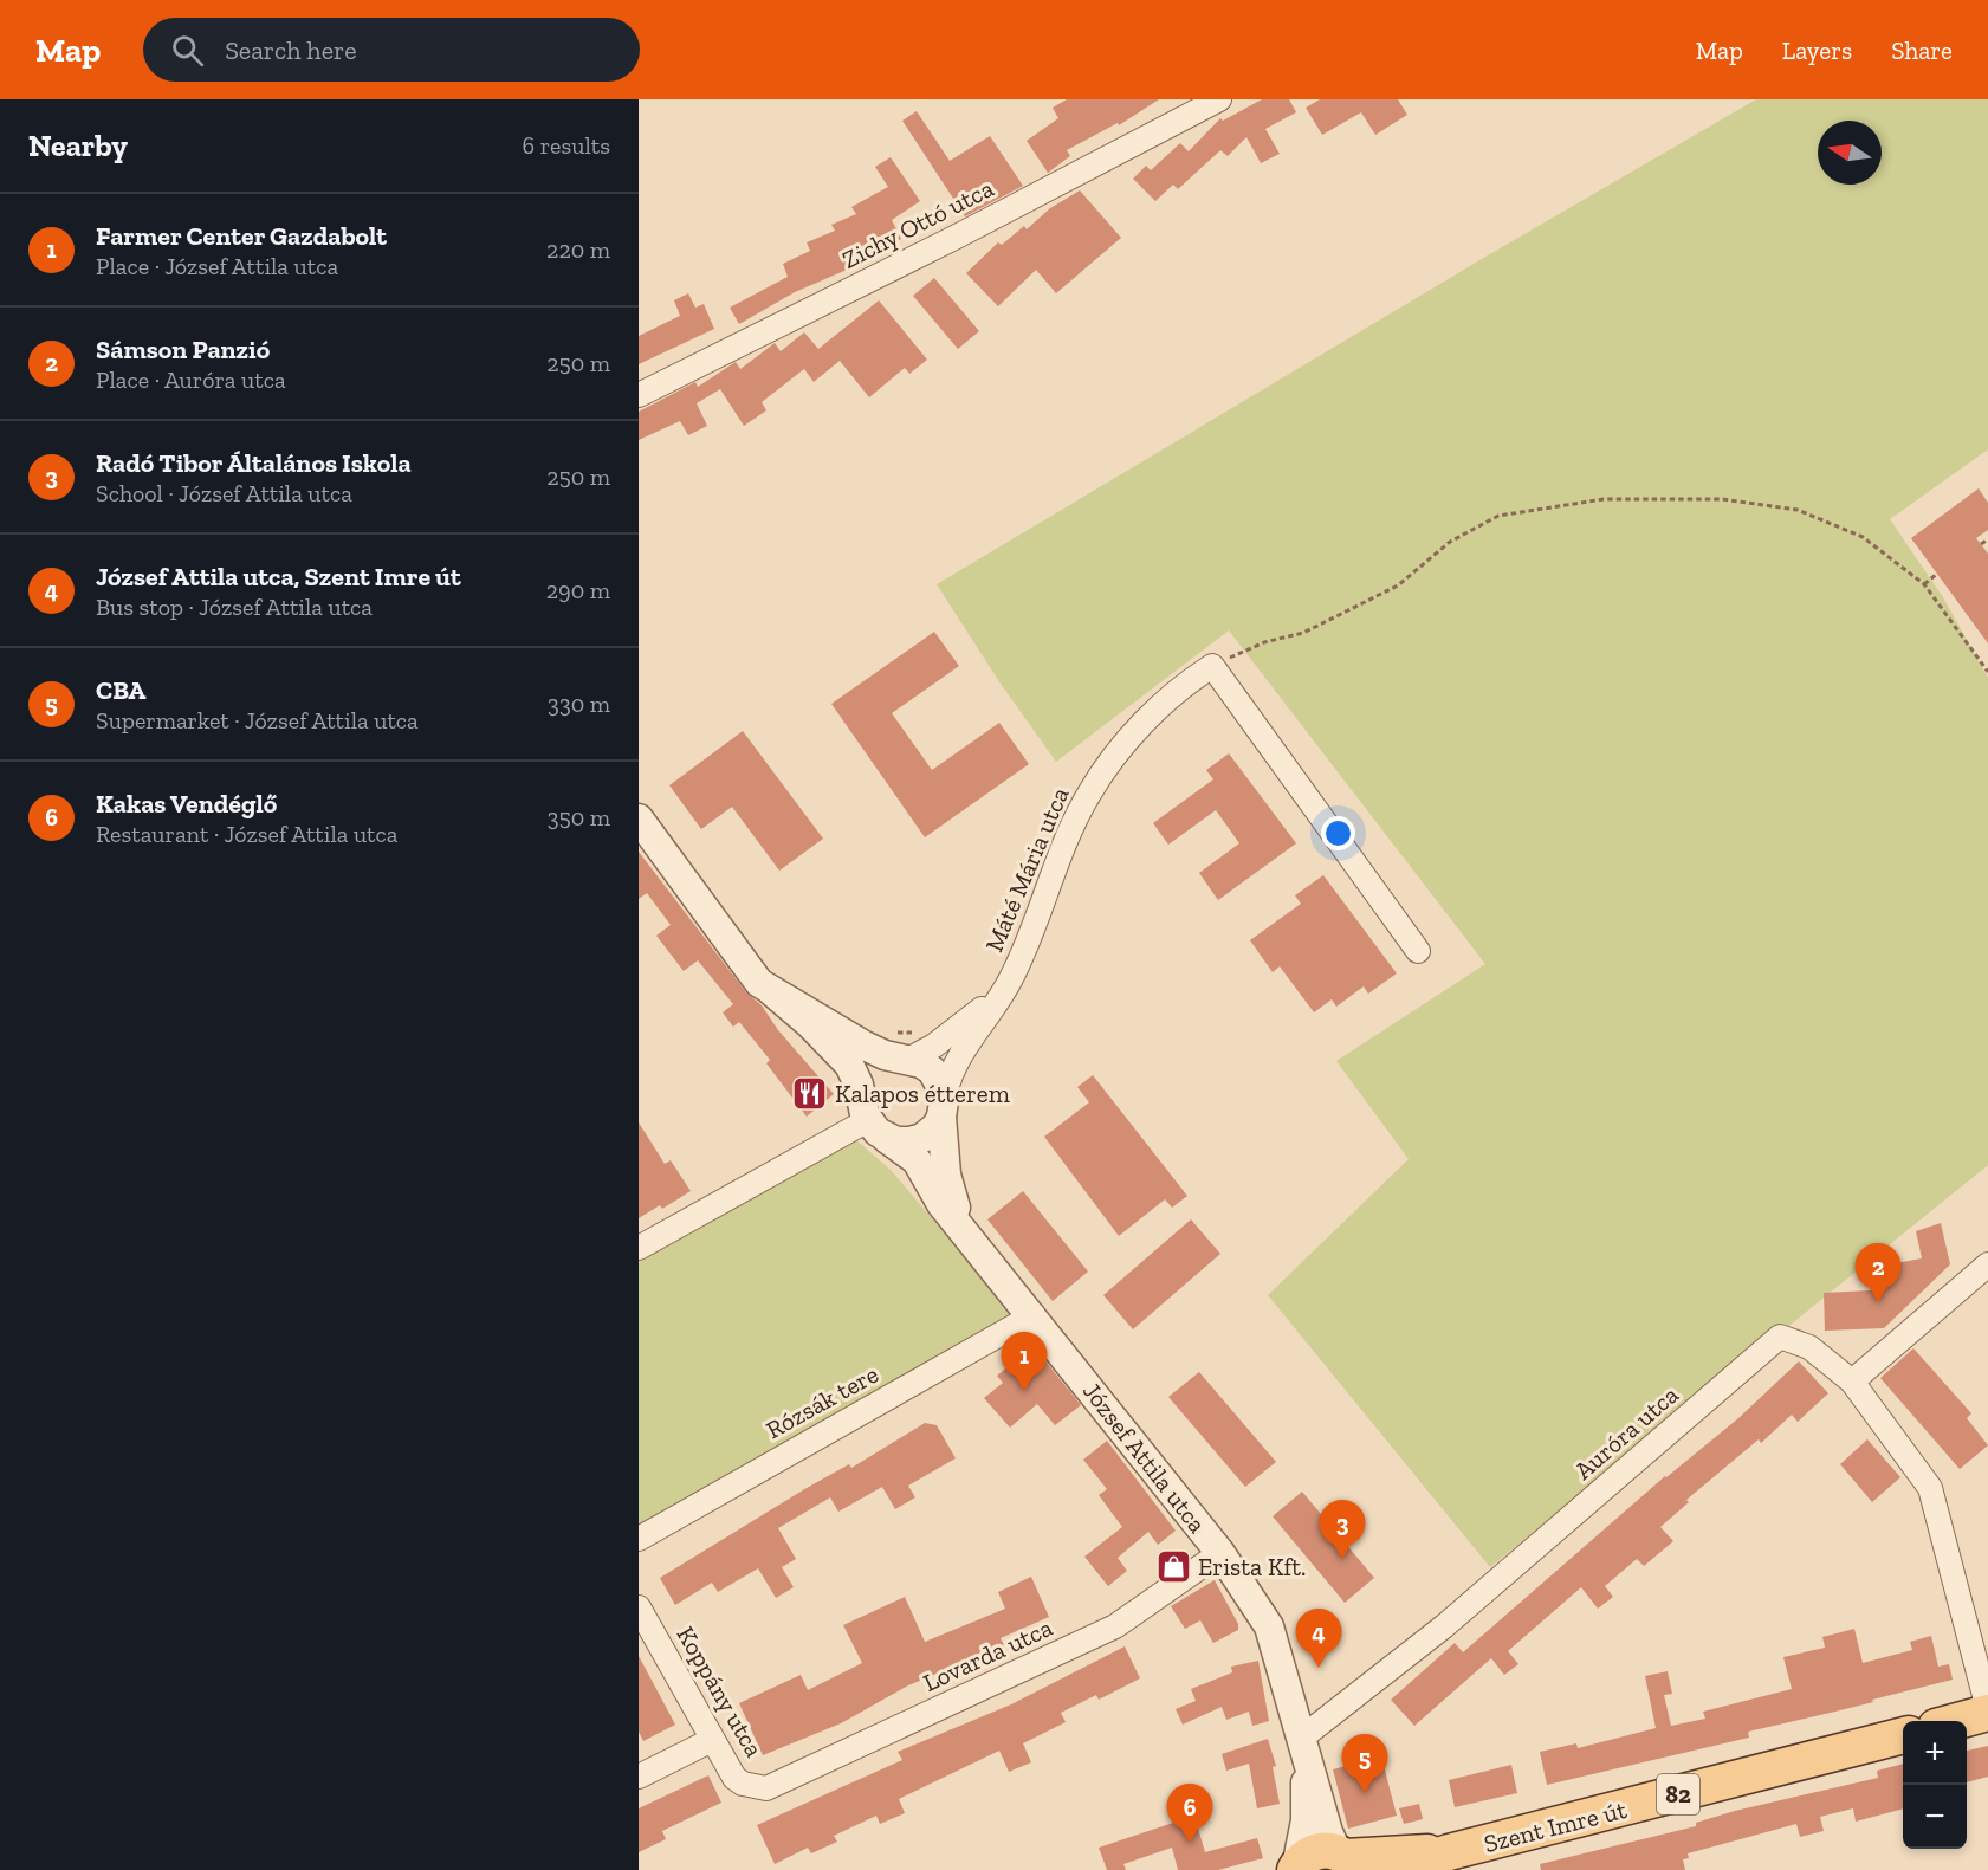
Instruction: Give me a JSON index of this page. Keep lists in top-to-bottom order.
{
  "streets": {
    "main road": ["82", "Szent Imre út"],
    "street": [
      "Zichy Ottó utca",
      "Máté Mária utca",
      "Rózsák tere",
      "Auróra utca",
      "József Attila utca",
      "Lovarda utca",
      "Koppány utca"
    ]
  },
  "crossings": [
    ["Rózsák tere", "József Attila utca"],
    ["Auróra utca", "József Attila utca"],
    ["József Attila utca", "Lovarda utca"],
    ["József Attila utca", "82"],
    ["József Attila utca", "Szent Imre út"],
    ["Lovarda utca", "Koppány utca"],
    ["82", "Szent Imre út"]
  ],
  "places": {
    "restaurant": ["Kalapos étterem"],
    "shop": ["Erista Kft."]
  },
  "north": "left",
  "page": {
    "header": "Map",
    "search": "Search here",
    "nav": ["Map", "Layers", "Share"],
    "heading": ["Nearby", "6 results"],
    "list": [
      {
        "mark": "1",
        "name": "Farmer Center Gazdabolt",
        "note": "Place · József Attila utca",
        "value": "220 m"
      },
      {
        "mark": "2",
        "name": "Sámson Panzió",
        "note": "Place · Auróra utca",
        "value": "250 m"
      },
      {
        "mark": "3",
        "name": "Radó Tibor Általános Iskola",
        "note": "School · József Attila utca",
        "value": "250 m"
      },
      {
        "mark": "4",
        "name": "József Attila utca, Szent Imre út",
        "note": "Bus stop · József Attila utca",
        "value": "290 m"
      },
      {
        "mark": "5",
        "name": "CBA",
        "note": "Supermarket · József Attila utca",
        "value": "330 m"
      },
      {
        "mark": "6",
        "name": "Kakas Vendéglő",
        "note": "Restaurant · József Attila utca",
        "value": "350 m"
      }
    ],
    "pins": [
      "2",
      "1",
      "3",
      "4",
      "5",
      "6"
    ],
    "map_buttons": ["+", "−"]
  }
}
